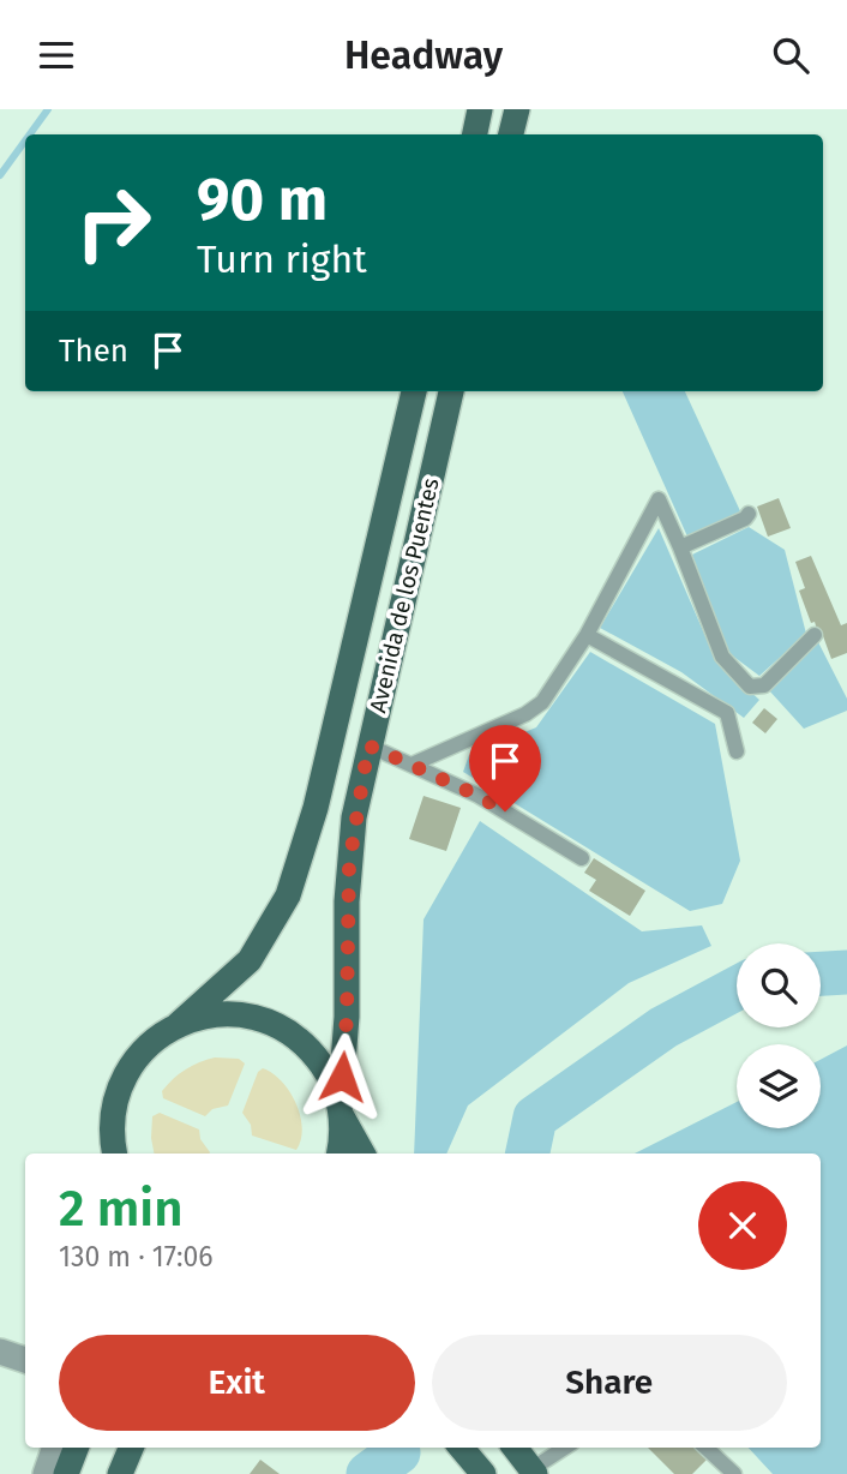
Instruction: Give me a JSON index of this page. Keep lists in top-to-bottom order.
{
  "streets": {
    "main road": ["Avenida de los Puentes"]
  },
  "page": {
    "header": "Headway",
    "turn": ["90 m", "Turn right"],
    "then": "Then",
    "heading": ["2 min", "130 m · 17:06"],
    "buttons": ["Exit", "Share"]
  }
}
